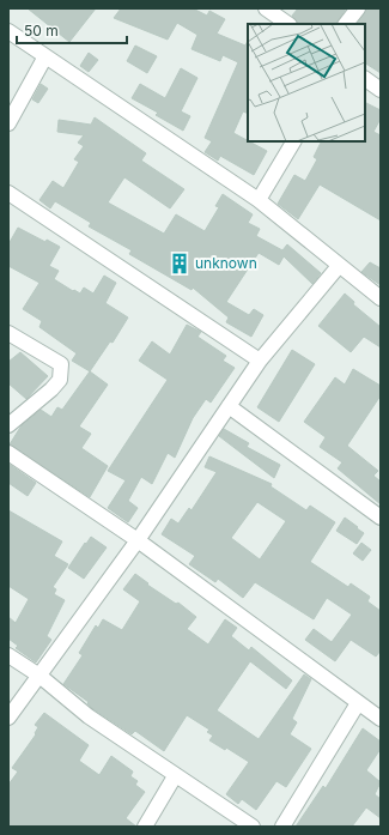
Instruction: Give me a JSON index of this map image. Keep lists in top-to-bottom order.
{
  "places": {
    "building": ["unknown"]
  },
  "scale_bar": "50 m"
}
